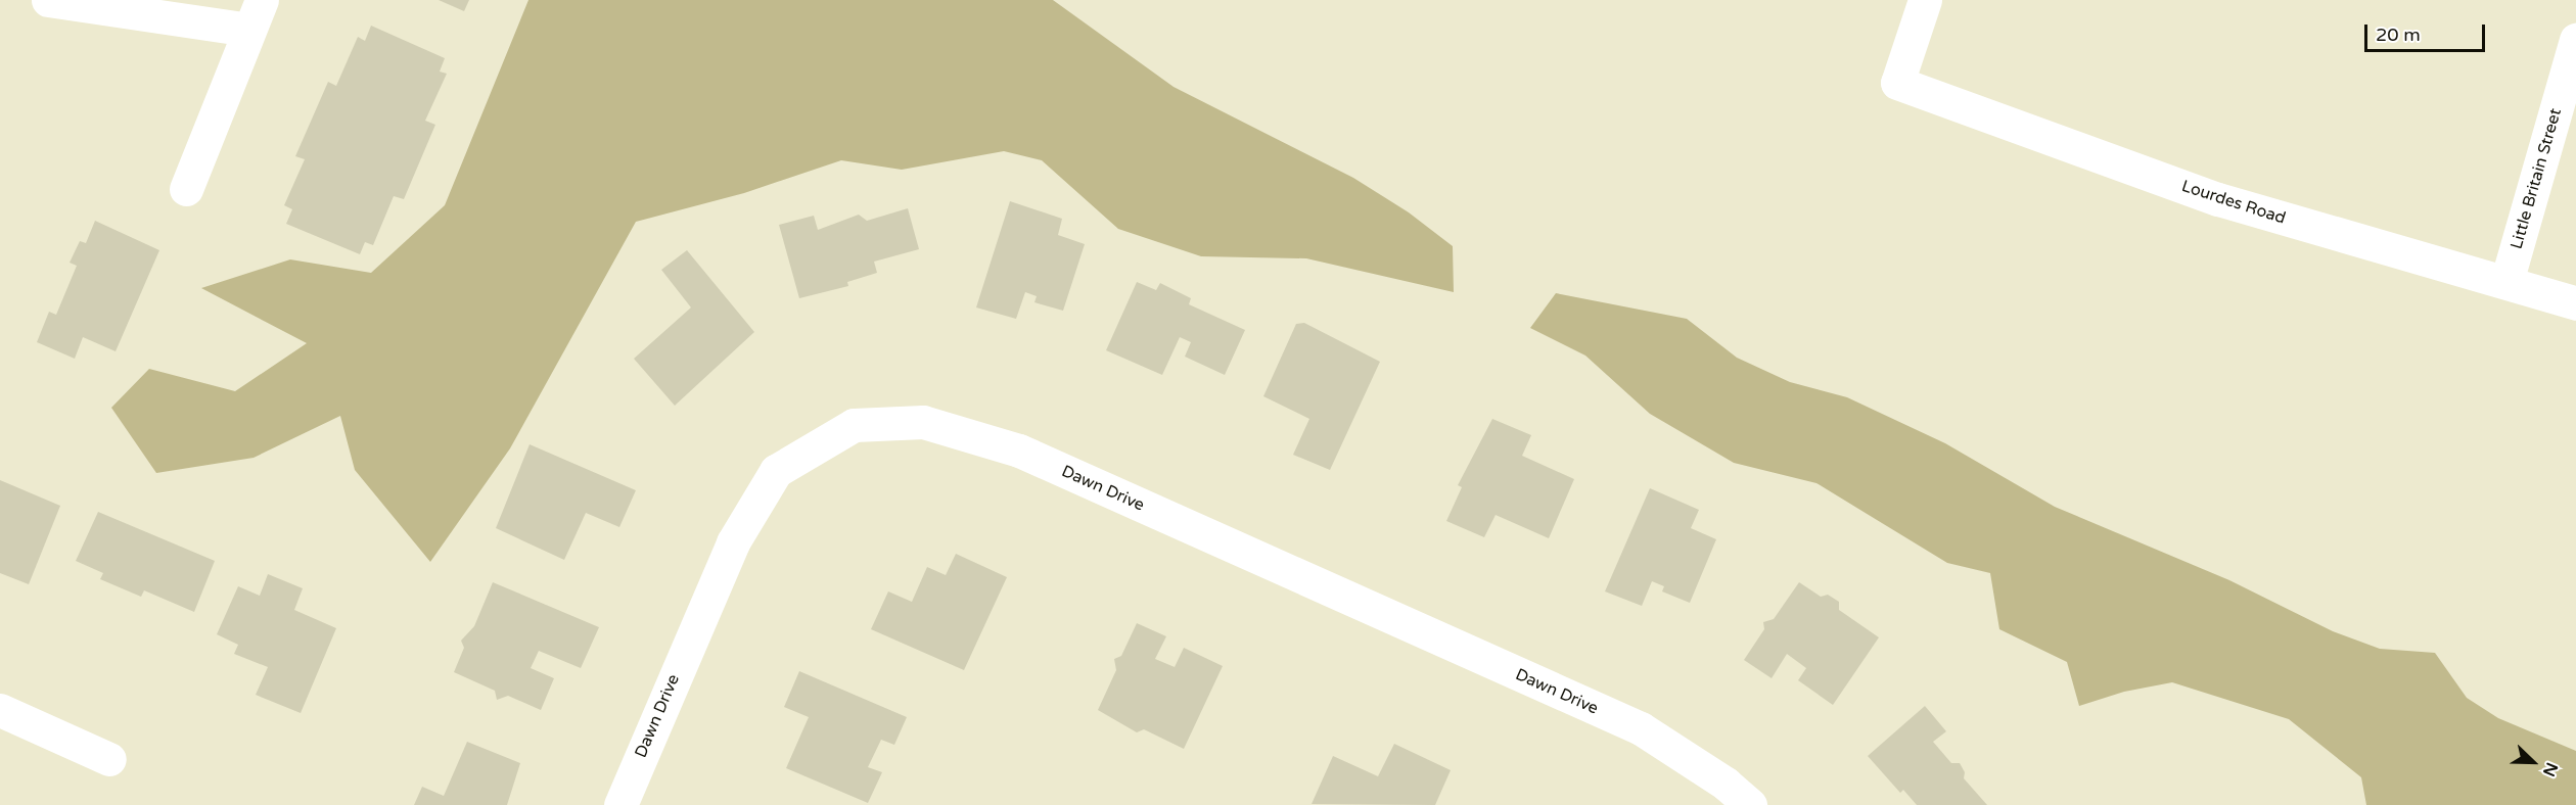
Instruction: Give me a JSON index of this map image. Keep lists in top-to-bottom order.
{
  "streets": {
    "street": ["Little Britain Street", "Lourdes Road", "Dawn Drive"]
  },
  "crossings": [
    ["Little Britain Street", "Lourdes Road"]
  ],
  "scale_bar": "20 m",
  "north": "bottom right"
}
